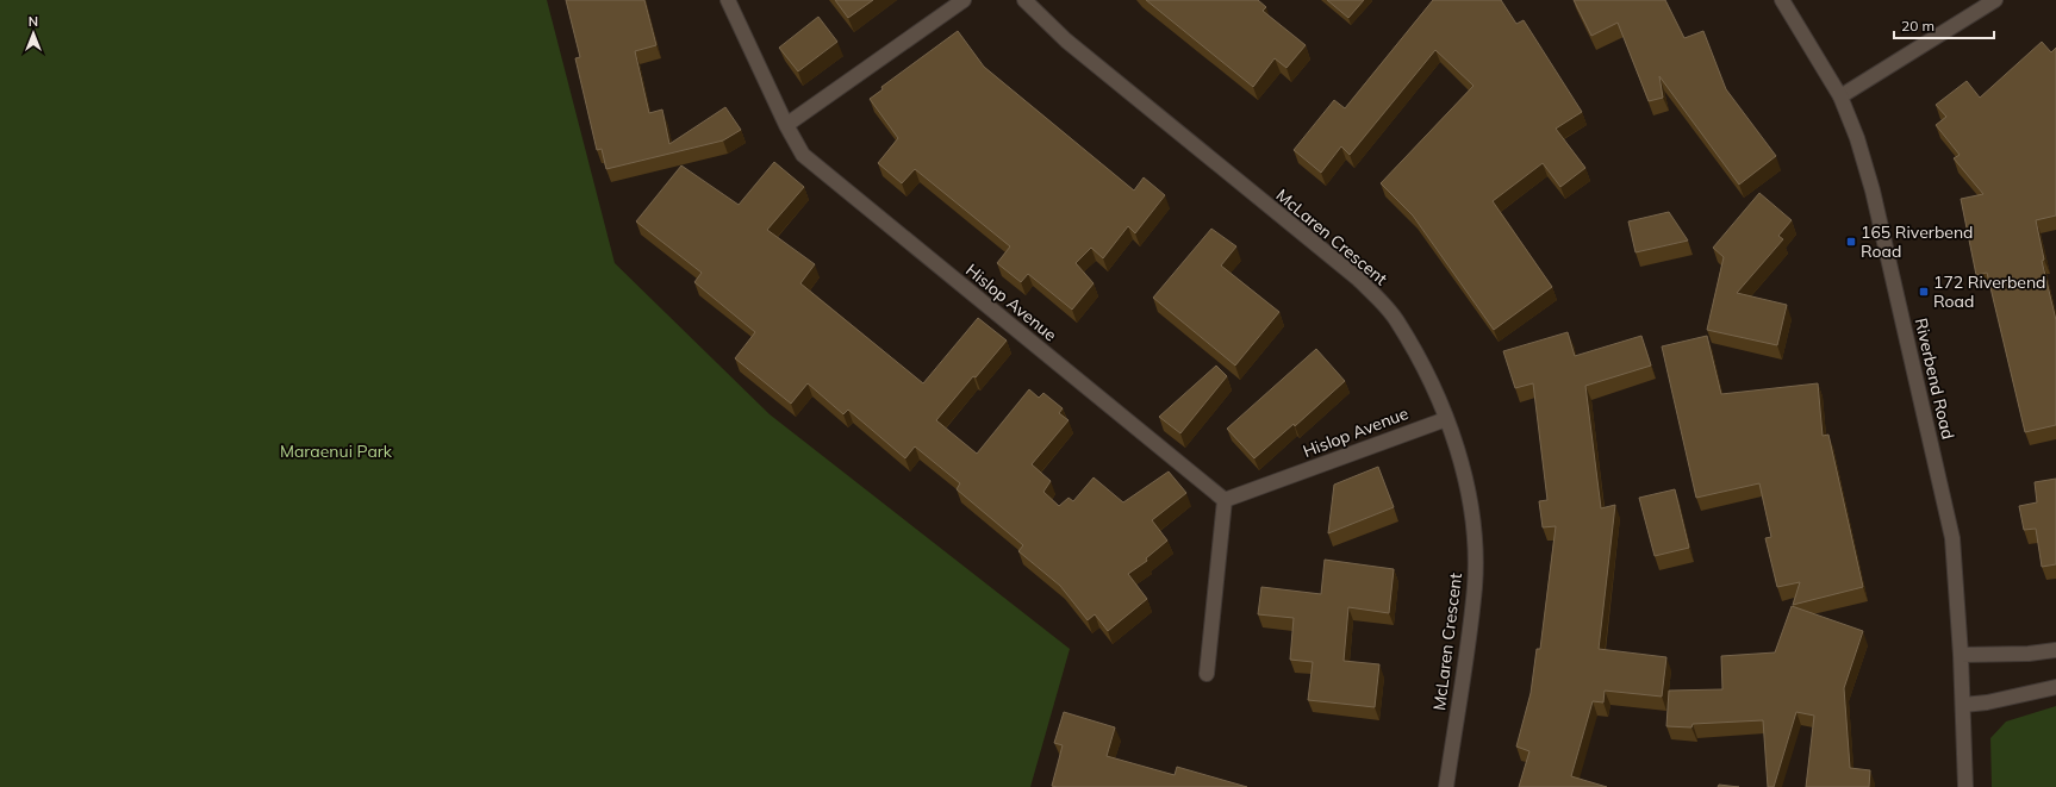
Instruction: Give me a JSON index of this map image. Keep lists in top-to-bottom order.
{
  "streets": {
    "street": ["McLaren Crescent", "Hislop Avenue", "Riverbend Road"]
  },
  "crossings": [
    ["McLaren Crescent", "Hislop Avenue"]
  ],
  "parks": ["Maraenui Park"],
  "places": {
    "transit": ["165 Riverbend Road", "172 Riverbend Road"]
  },
  "scale_bar": "20 m",
  "north": "top"
}
